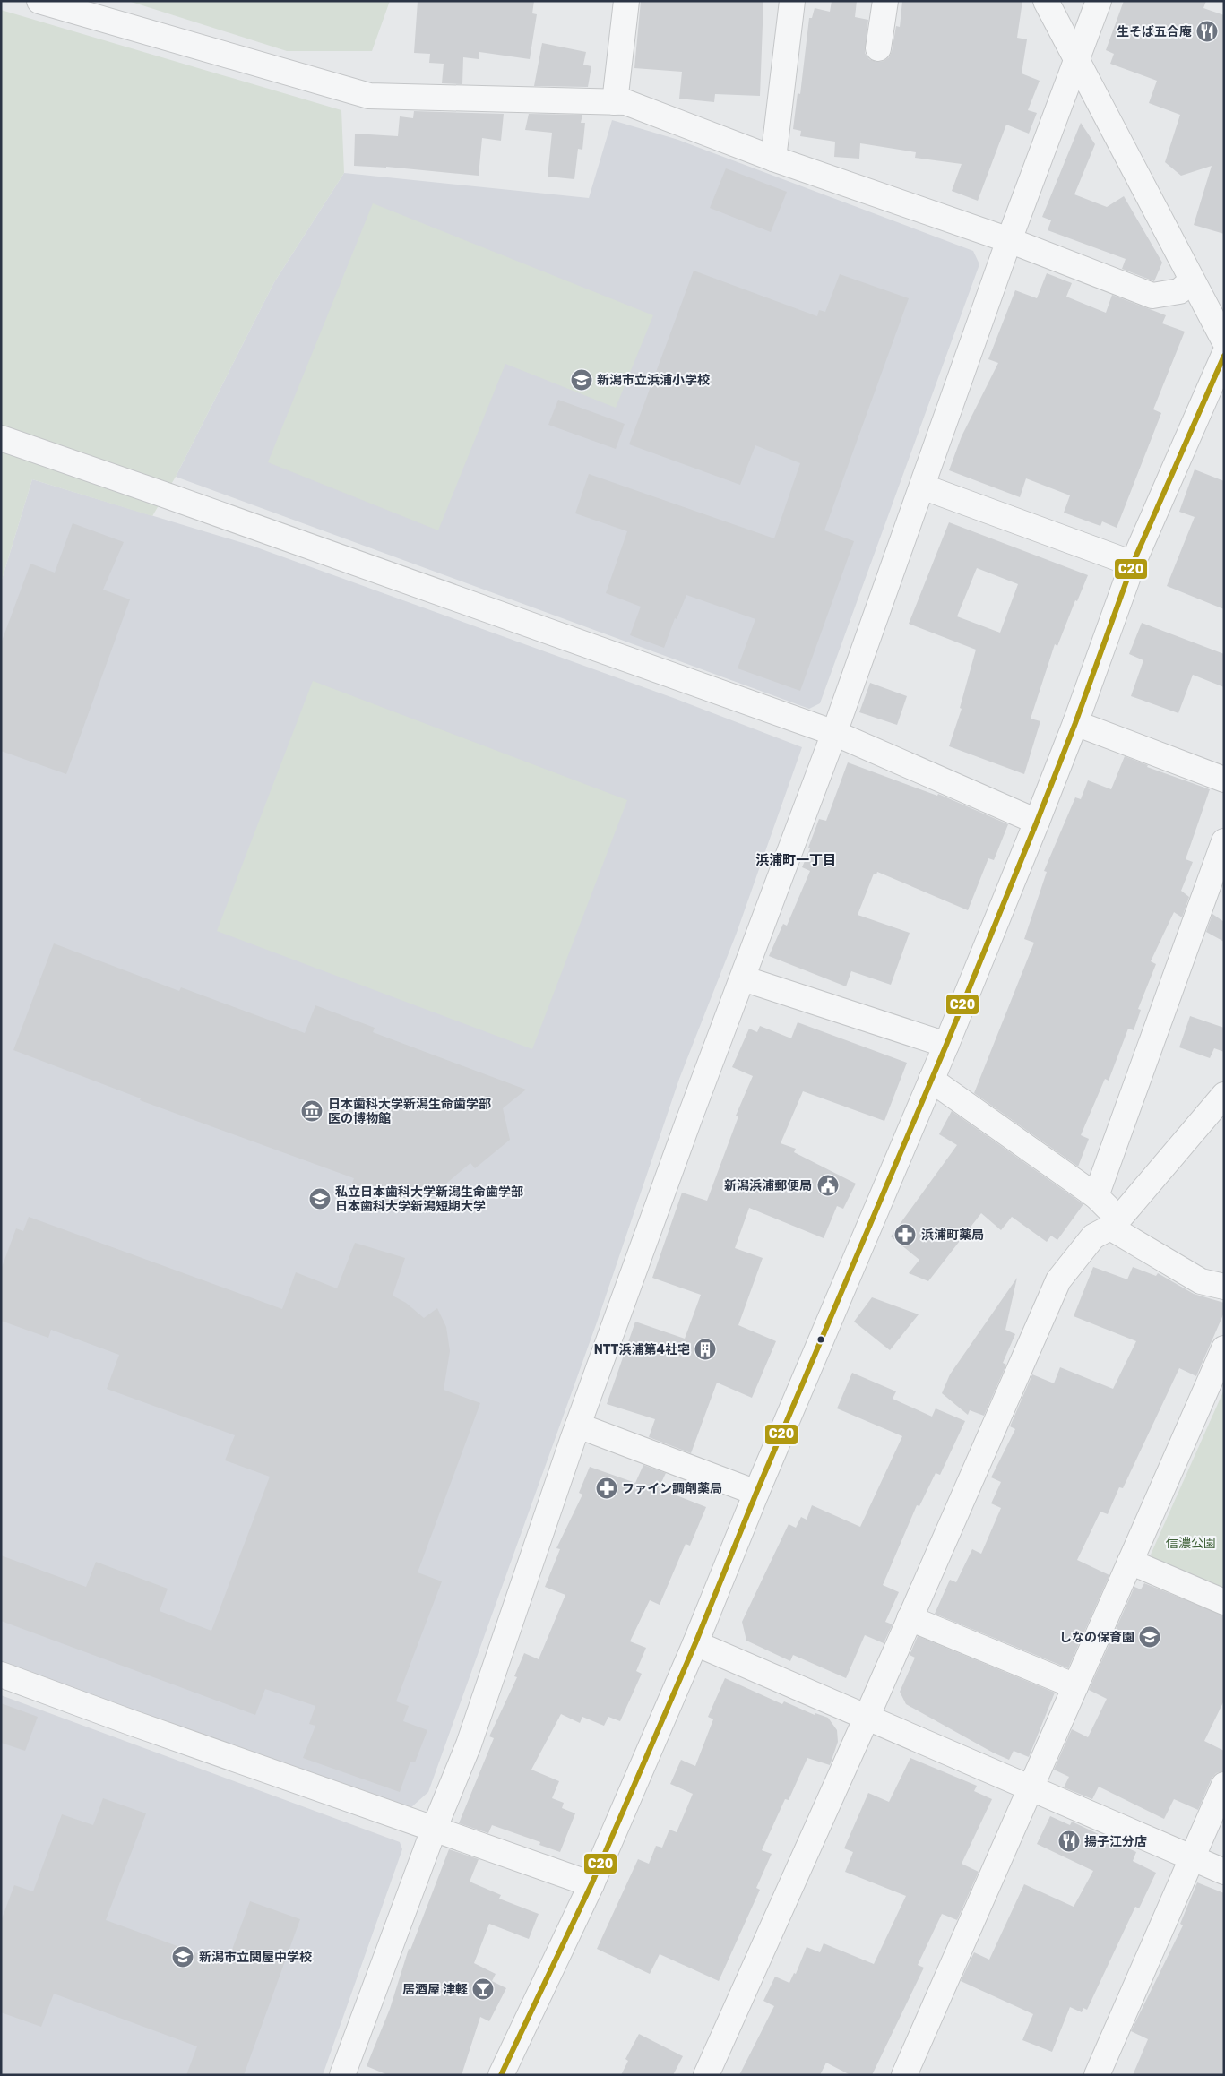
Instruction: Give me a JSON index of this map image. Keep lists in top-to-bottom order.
{
  "districts": ["浜浦町一丁目"],
  "parks": ["信濃公園"],
  "places": {
    "restaurant": ["生そば五合庵", "揚子江分店"],
    "school or university": [
      "新潟市立浜浦小学校",
      "私立日本歯科大学新潟生命歯学部 日本歯科大学新潟短期大学",
      "しなの保育園",
      "新潟市立関屋中学校"
    ],
    "museum": ["日本歯科大学新潟生命歯学部 医の博物館"],
    "public building": ["新潟浜浦郵便局"],
    "pharmacy": ["浜浦町薬局", "ファイン調剤薬局"],
    "building": ["NTT浜浦第4社宅"],
    "bar": ["居酒屋 津軽"]
  },
  "lines": ["transit line C20"]
}
